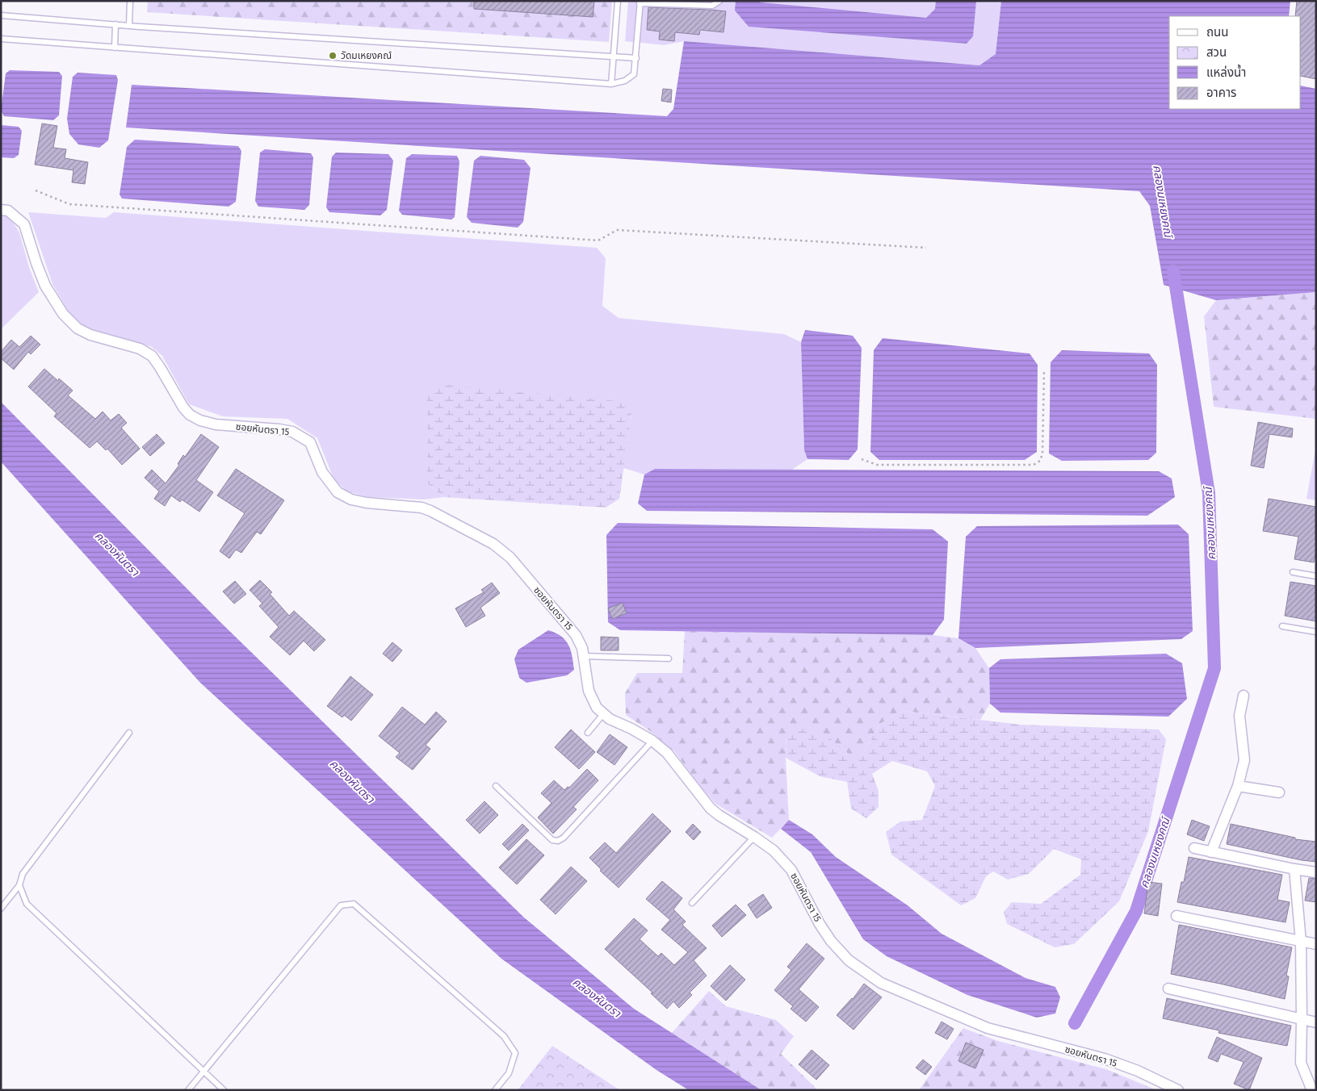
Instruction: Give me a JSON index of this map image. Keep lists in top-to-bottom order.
{
  "streets": {
    "street": ["ซอยหันตรา 15"]
  },
  "water": ["คลองมเหยงคณ์", "คลองหันตรา"],
  "places": ["วัดมเหยงคณ์"],
  "legend": [
    "ถนน",
    "สวน",
    "แหล่งน้ำ",
    "อาคาร"
  ]
}
